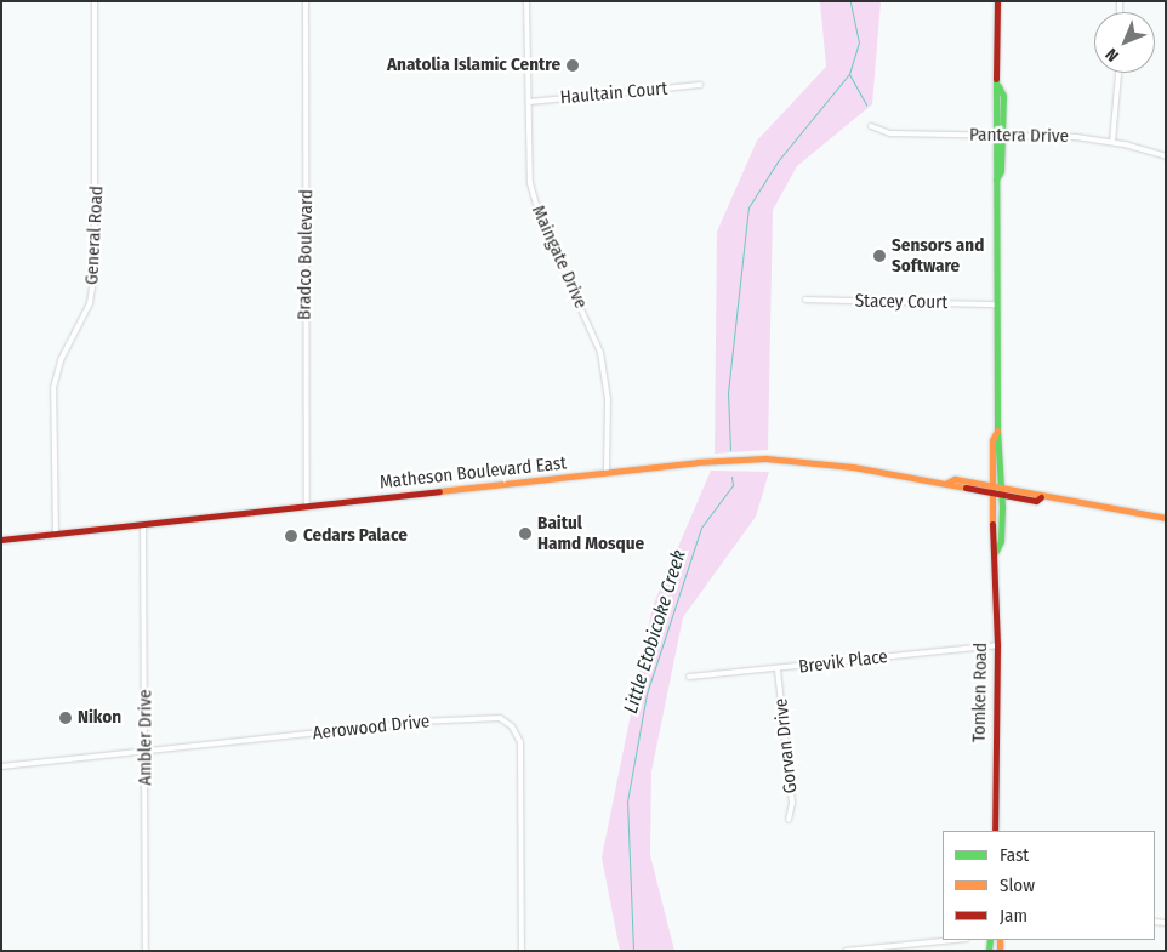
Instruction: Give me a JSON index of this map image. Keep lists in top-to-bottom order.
{
  "streets": {
    "street": [
      "Haultain Court",
      "Pantera Drive",
      "General Road",
      "Bradco Boulevard",
      "Maingate Drive",
      "Stacey Court",
      "Matheson Boulevard East",
      "Brevik Place",
      "Tomken Road",
      "Aerowood Drive",
      "Ambler Drive",
      "Gorvan Drive"
    ]
  },
  "crossings": [
    ["Haultain Court", "Maingate Drive"],
    ["Pantera Drive", "Tomken Road"],
    ["General Road", "Matheson Boulevard East"],
    ["Bradco Boulevard", "Matheson Boulevard East"],
    ["Maingate Drive", "Matheson Boulevard East"],
    ["Stacey Court", "Tomken Road"],
    ["Matheson Boulevard East", "Tomken Road"],
    ["Matheson Boulevard East", "Ambler Drive"],
    ["Brevik Place", "Tomken Road"],
    ["Brevik Place", "Gorvan Drive"],
    ["Aerowood Drive", "Ambler Drive"]
  ],
  "water": ["Little Etobicoke Creek"],
  "places": [
    "Anatolia Islamic Centre",
    "Sensors and Software",
    "Baitul Hamd Mosque",
    "Cedars Palace",
    "Nikon"
  ],
  "legend": ["Fast", "Slow", "Jam"],
  "north": "bottom left"
}
